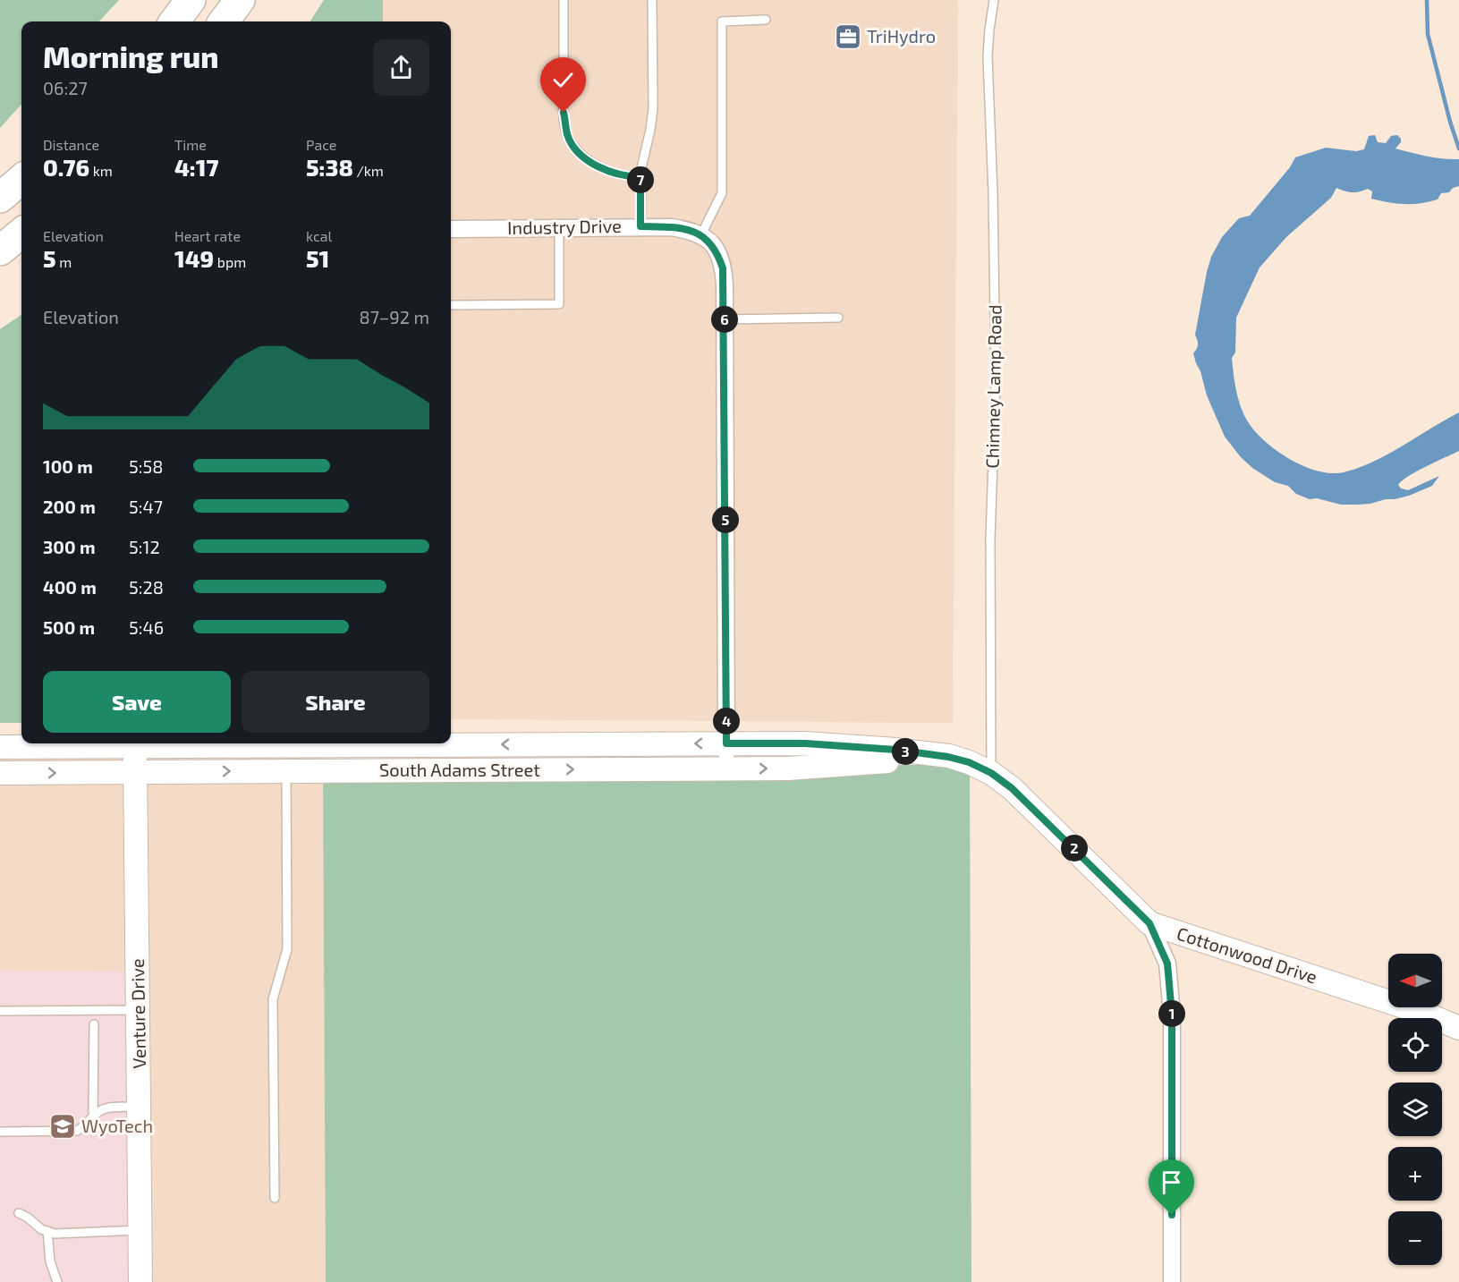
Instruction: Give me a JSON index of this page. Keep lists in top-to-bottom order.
{
  "streets": {
    "street": [
      "Industry Drive",
      "South Adams Street",
      "Cottonwood Drive",
      "Venture Drive"
    ],
    "lane": ["Chimney Lamp Road"]
  },
  "crossings": [
    ["Chimney Lamp Road", "South Adams Street"],
    ["Chimney Lamp Road", "Cottonwood Drive"],
    ["South Adams Street", "Cottonwood Drive"],
    ["South Adams Street", "Venture Drive"]
  ],
  "places": {
    "office": ["TriHydro"],
    "school or university": ["WyoTech"]
  },
  "north": "left",
  "page": {
    "heading": ["Morning run", "06:27"],
    "stats": [
      ["Distance", "0.76 km"],
      ["Time", "4:17"],
      ["Pace", "5:38 /km"],
      ["Elevation", "5 m"],
      ["Heart rate", "149 bpm"],
      ["kcal", "51"]
    ],
    "pins": [
      "7",
      "6",
      "5",
      "4",
      "3",
      "2",
      "1"
    ],
    "chart": ["Elevation", "87–92 m"],
    "list": [
      {
        "name": "100 m",
        "note": "5:58"
      },
      {
        "name": "200 m",
        "note": "5:47"
      },
      {
        "name": "300 m",
        "note": "5:12"
      },
      {
        "name": "400 m",
        "note": "5:28"
      },
      {
        "name": "500 m",
        "note": "5:46"
      }
    ],
    "buttons": ["Save", "Share"],
    "map_buttons": ["+", "−"]
  }
}
